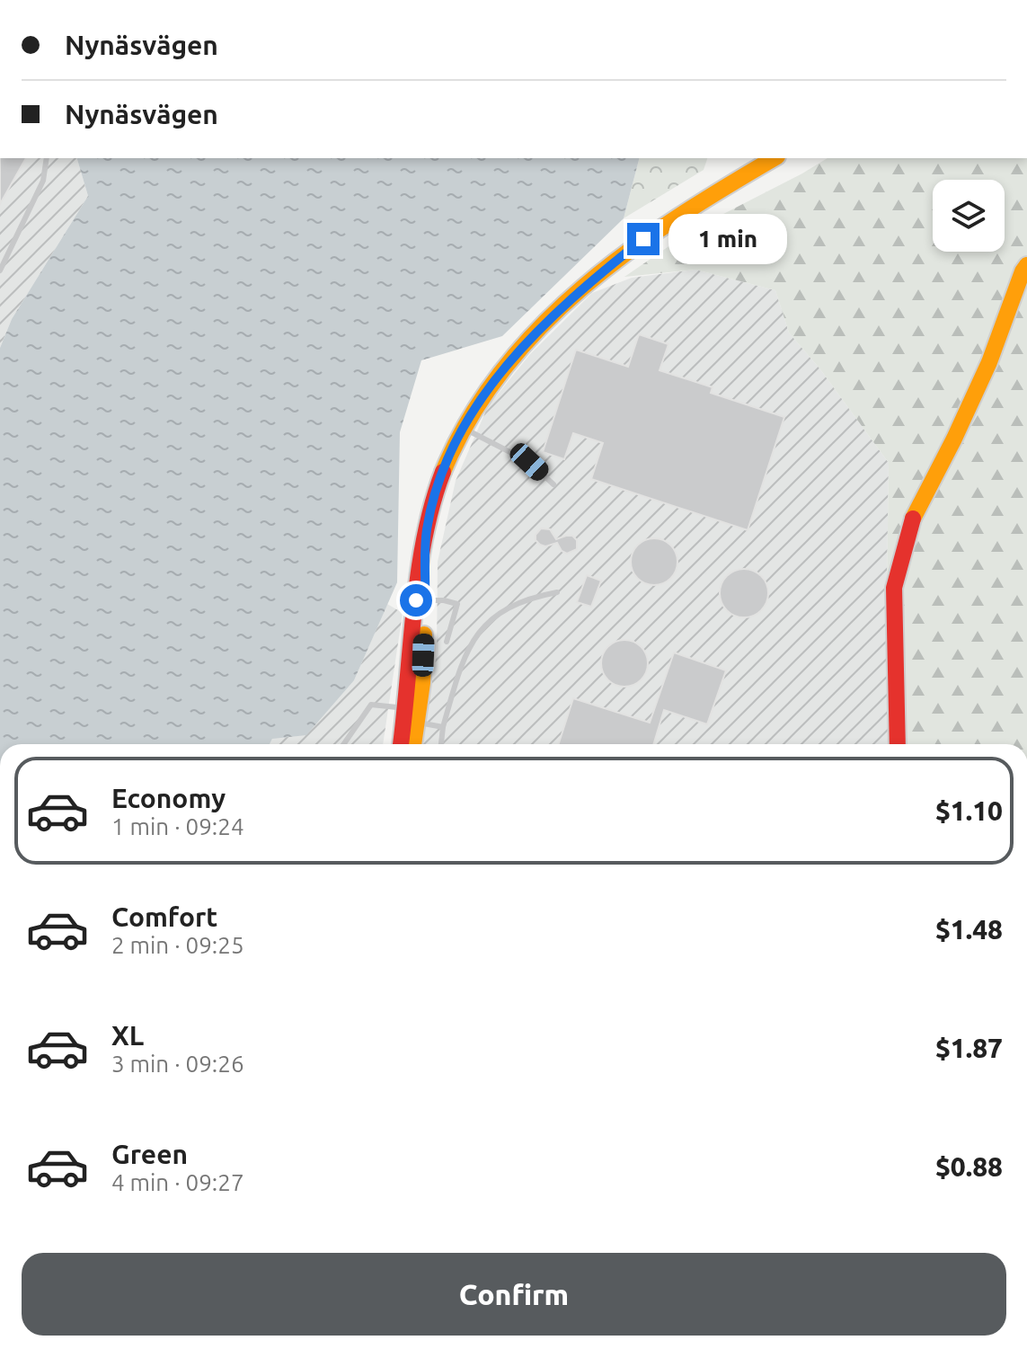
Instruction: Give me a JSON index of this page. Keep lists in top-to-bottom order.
{
  "page": {
    "banner": ["Nynäsvägen", "Nynäsvägen"],
    "bubble": "1 min",
    "list": [
      {
        "name": "Economy",
        "note": "1 min · 09:24",
        "value": "$1.10"
      },
      {
        "name": "Comfort",
        "note": "2 min · 09:25",
        "value": "$1.48"
      },
      {
        "name": "XL",
        "note": "3 min · 09:26",
        "value": "$1.87"
      },
      {
        "name": "Green",
        "note": "4 min · 09:27",
        "value": "$0.88"
      }
    ],
    "buttons": "Confirm"
  }
}
